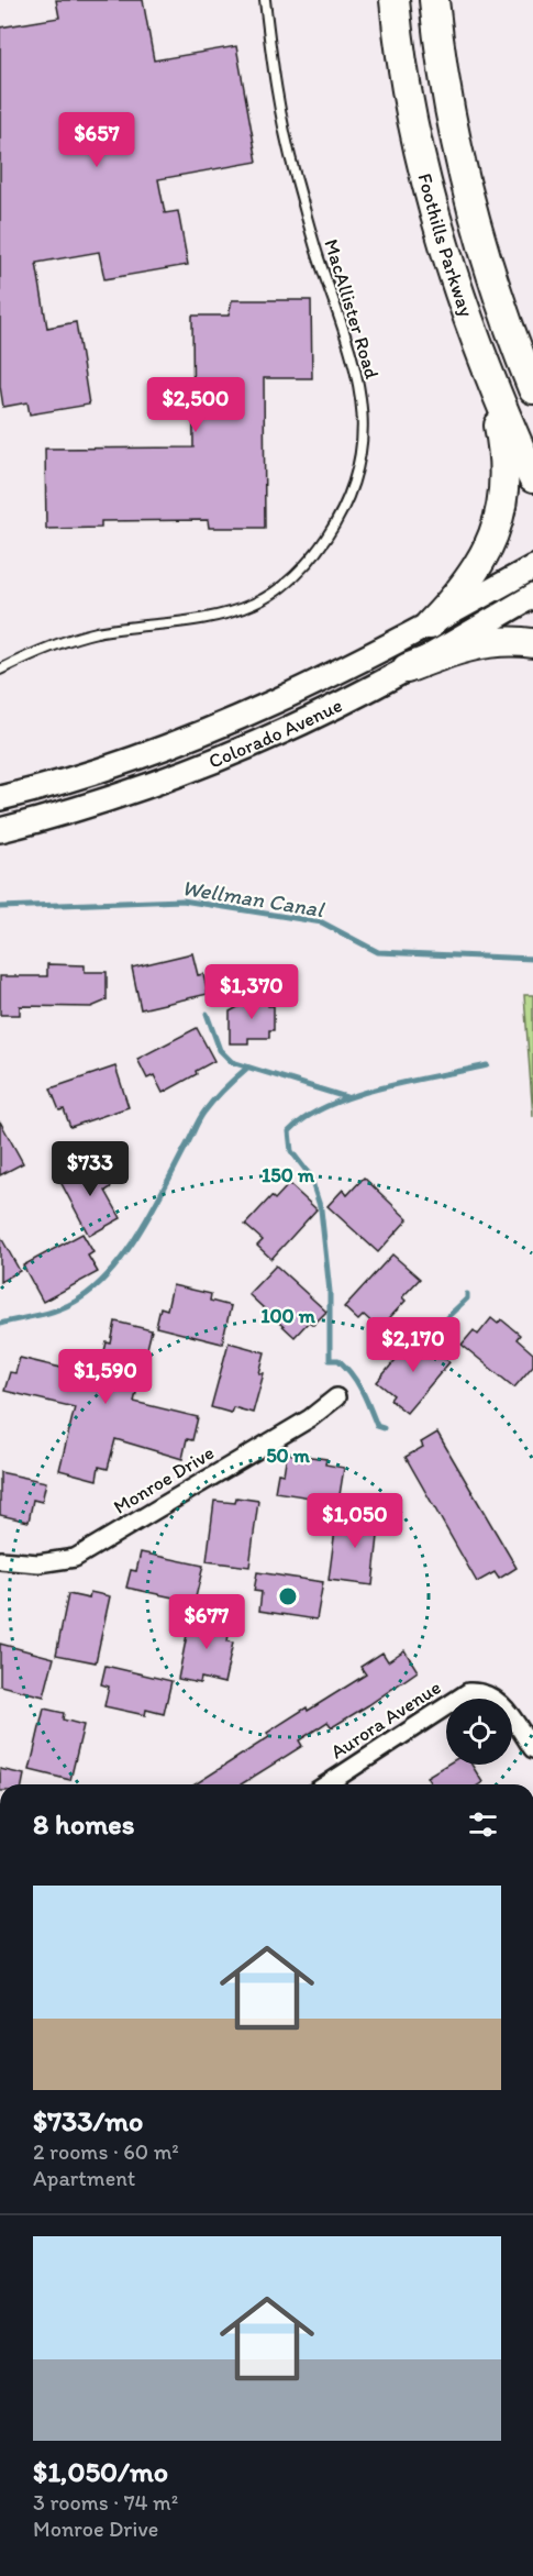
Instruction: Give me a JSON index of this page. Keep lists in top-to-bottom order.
{
  "streets": {
    "highway": ["Foothills Parkway"],
    "main road": ["Colorado Avenue"],
    "street": ["Monroe Drive", "Aurora Avenue"],
    "lane": ["MacAllister Road"]
  },
  "water": ["Wellman Canal"],
  "page": {
    "price": [
      "$657",
      "$2,500",
      "$1,370",
      "$733",
      "$2,170",
      "$1,590",
      "$1,050",
      "$677"
    ],
    "heading": "8 homes",
    "list": [
      {
        "name": "$733/mo",
        "note": "2 rooms · 60 m² · Apartment"
      },
      {
        "name": "$1,050/mo",
        "note": "3 rooms · 74 m² · Monroe Drive"
      }
    ]
  },
  "rings": ["150 m", "100 m", "50 m"]
}
